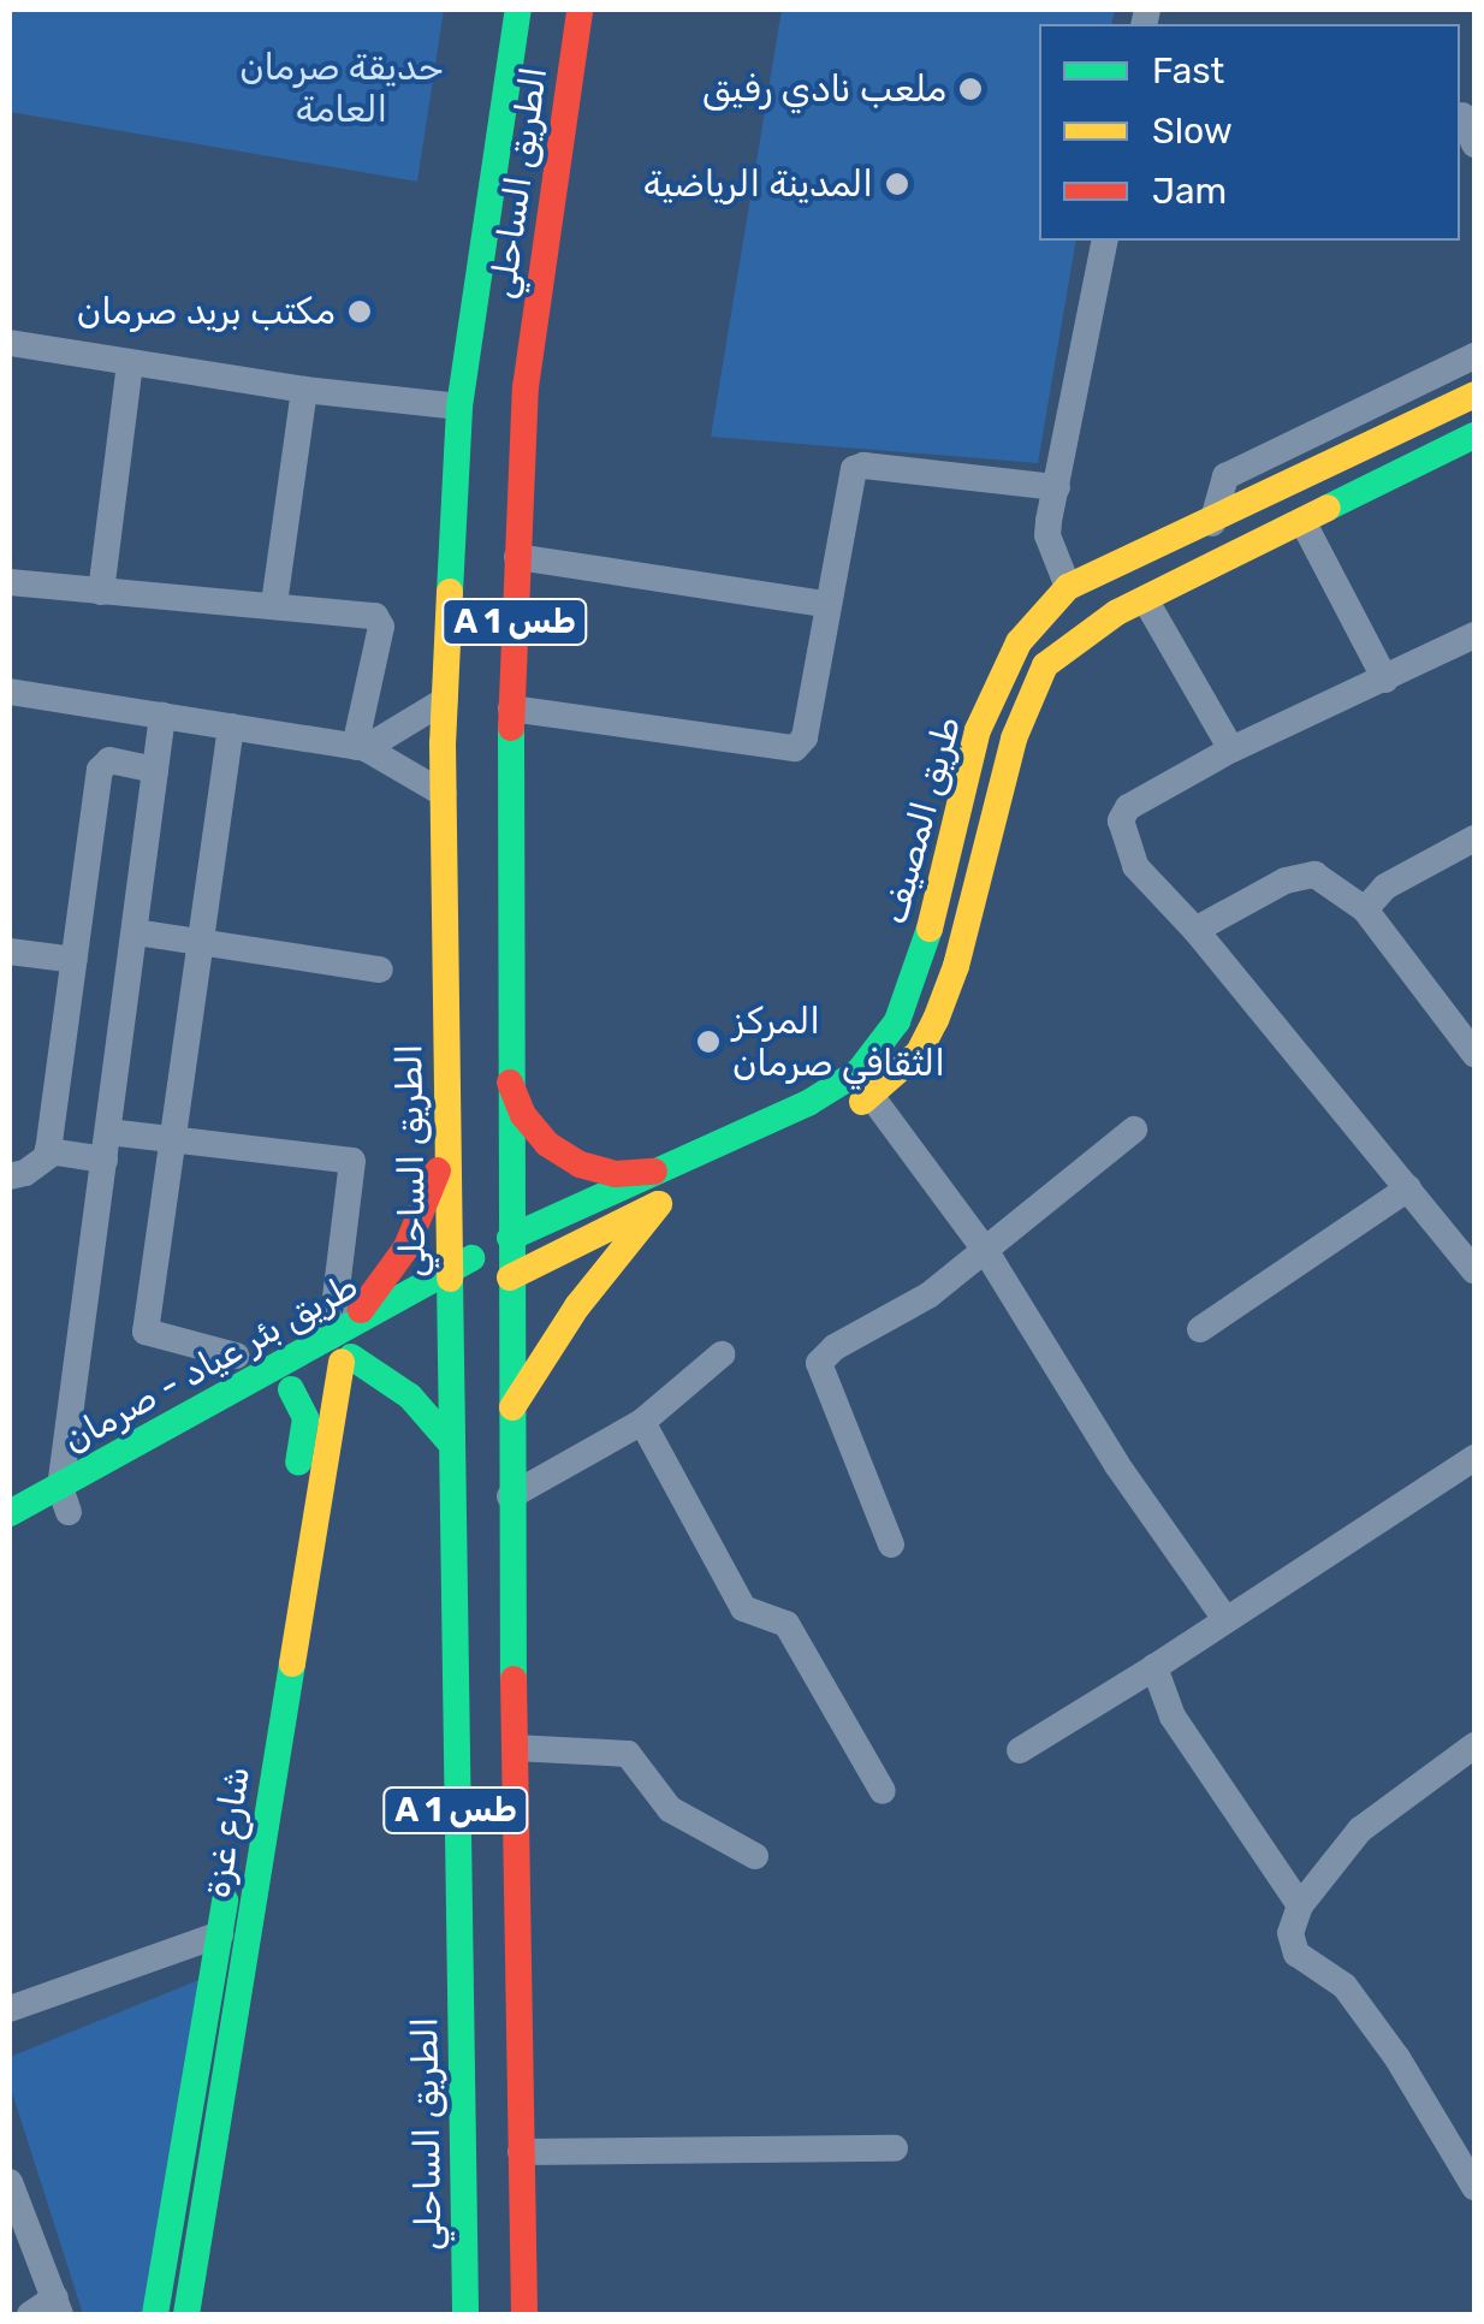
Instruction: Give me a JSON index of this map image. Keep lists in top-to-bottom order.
{
  "streets": {
    "main road": [
      "الطريق الساحلي",
      "A 1 طس",
      "طريق المصيف",
      "طريق بئر عياد - صرمان",
      "شارع غزة"
    ]
  },
  "crossings": [
    ["الطريق الساحلي", "طريق المصيف"],
    ["الطريق الساحلي", "طريق بئر عياد - صرمان"],
    ["طريق المصيف", "طريق بئر عياد - صرمان"],
    ["طريق بئر عياد - صرمان", "شارع غزة"]
  ],
  "parks": ["حديقة صرمان العامة"],
  "places": [
    "ملعب نادي رفيق",
    "المدينة الرياضية",
    "مكتب بريد صرمان",
    "المركز الثقافي صرمان"
  ],
  "legend": ["Fast", "Slow", "Jam"]
}
